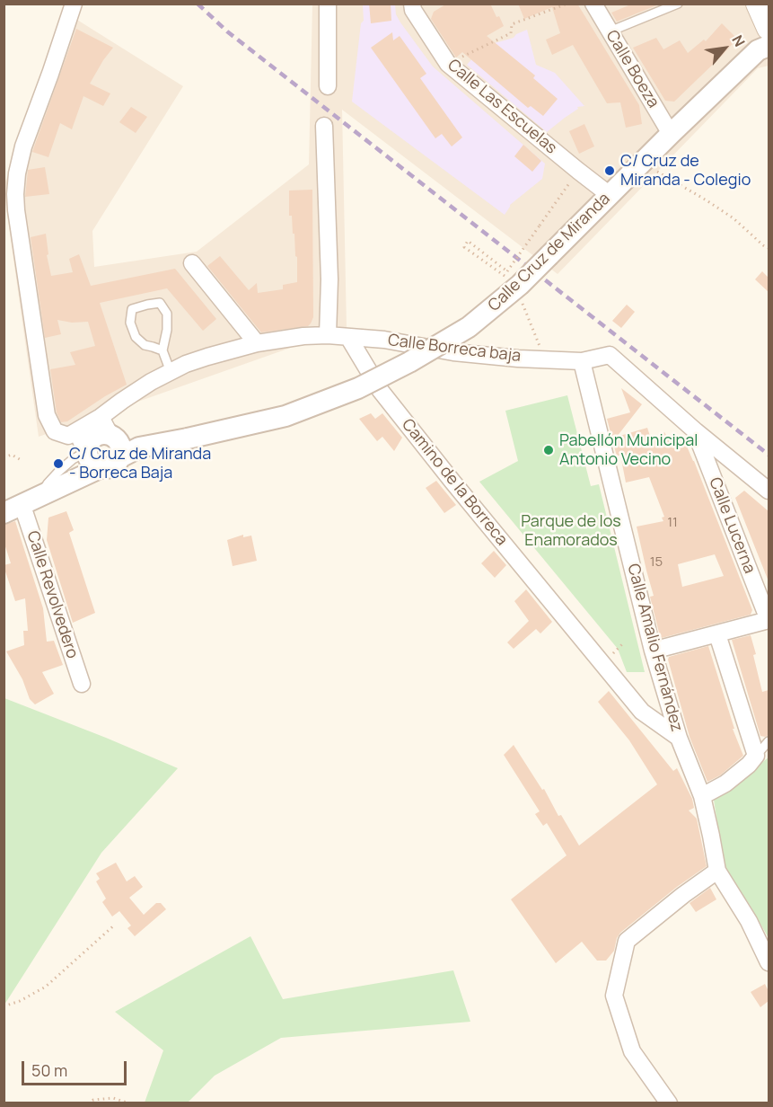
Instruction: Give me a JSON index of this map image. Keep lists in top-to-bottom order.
{
  "streets": {
    "street": [
      "Calle Boeza",
      "Calle Las Escuelas",
      "Calle Cruz de Miranda",
      "Calle Borreca baja",
      "Camino de la Borreca",
      "Calle Lucerna",
      "Calle Revolvedero",
      "Calle Amalio Fernández"
    ]
  },
  "crossings": [
    ["Calle Boeza", "Calle Cruz de Miranda"],
    ["Calle Las Escuelas", "Calle Cruz de Miranda"],
    ["Calle Borreca baja", "Camino de la Borreca"],
    ["Calle Borreca baja", "Calle Lucerna"],
    ["Calle Borreca baja", "Calle Amalio Fernández"],
    ["Camino de la Borreca", "Calle Amalio Fernández"]
  ],
  "parks": ["Parque de los Enamorados"],
  "places": ["C/ Cruz de Miranda - Colegio", "Pabellón Municipal Antonio Vecino", "C/ Cruz de Miranda - Borreca Baja"],
  "house_numbers": ["11", "15"],
  "scale_bar": "50 m",
  "north": "top right"
}
